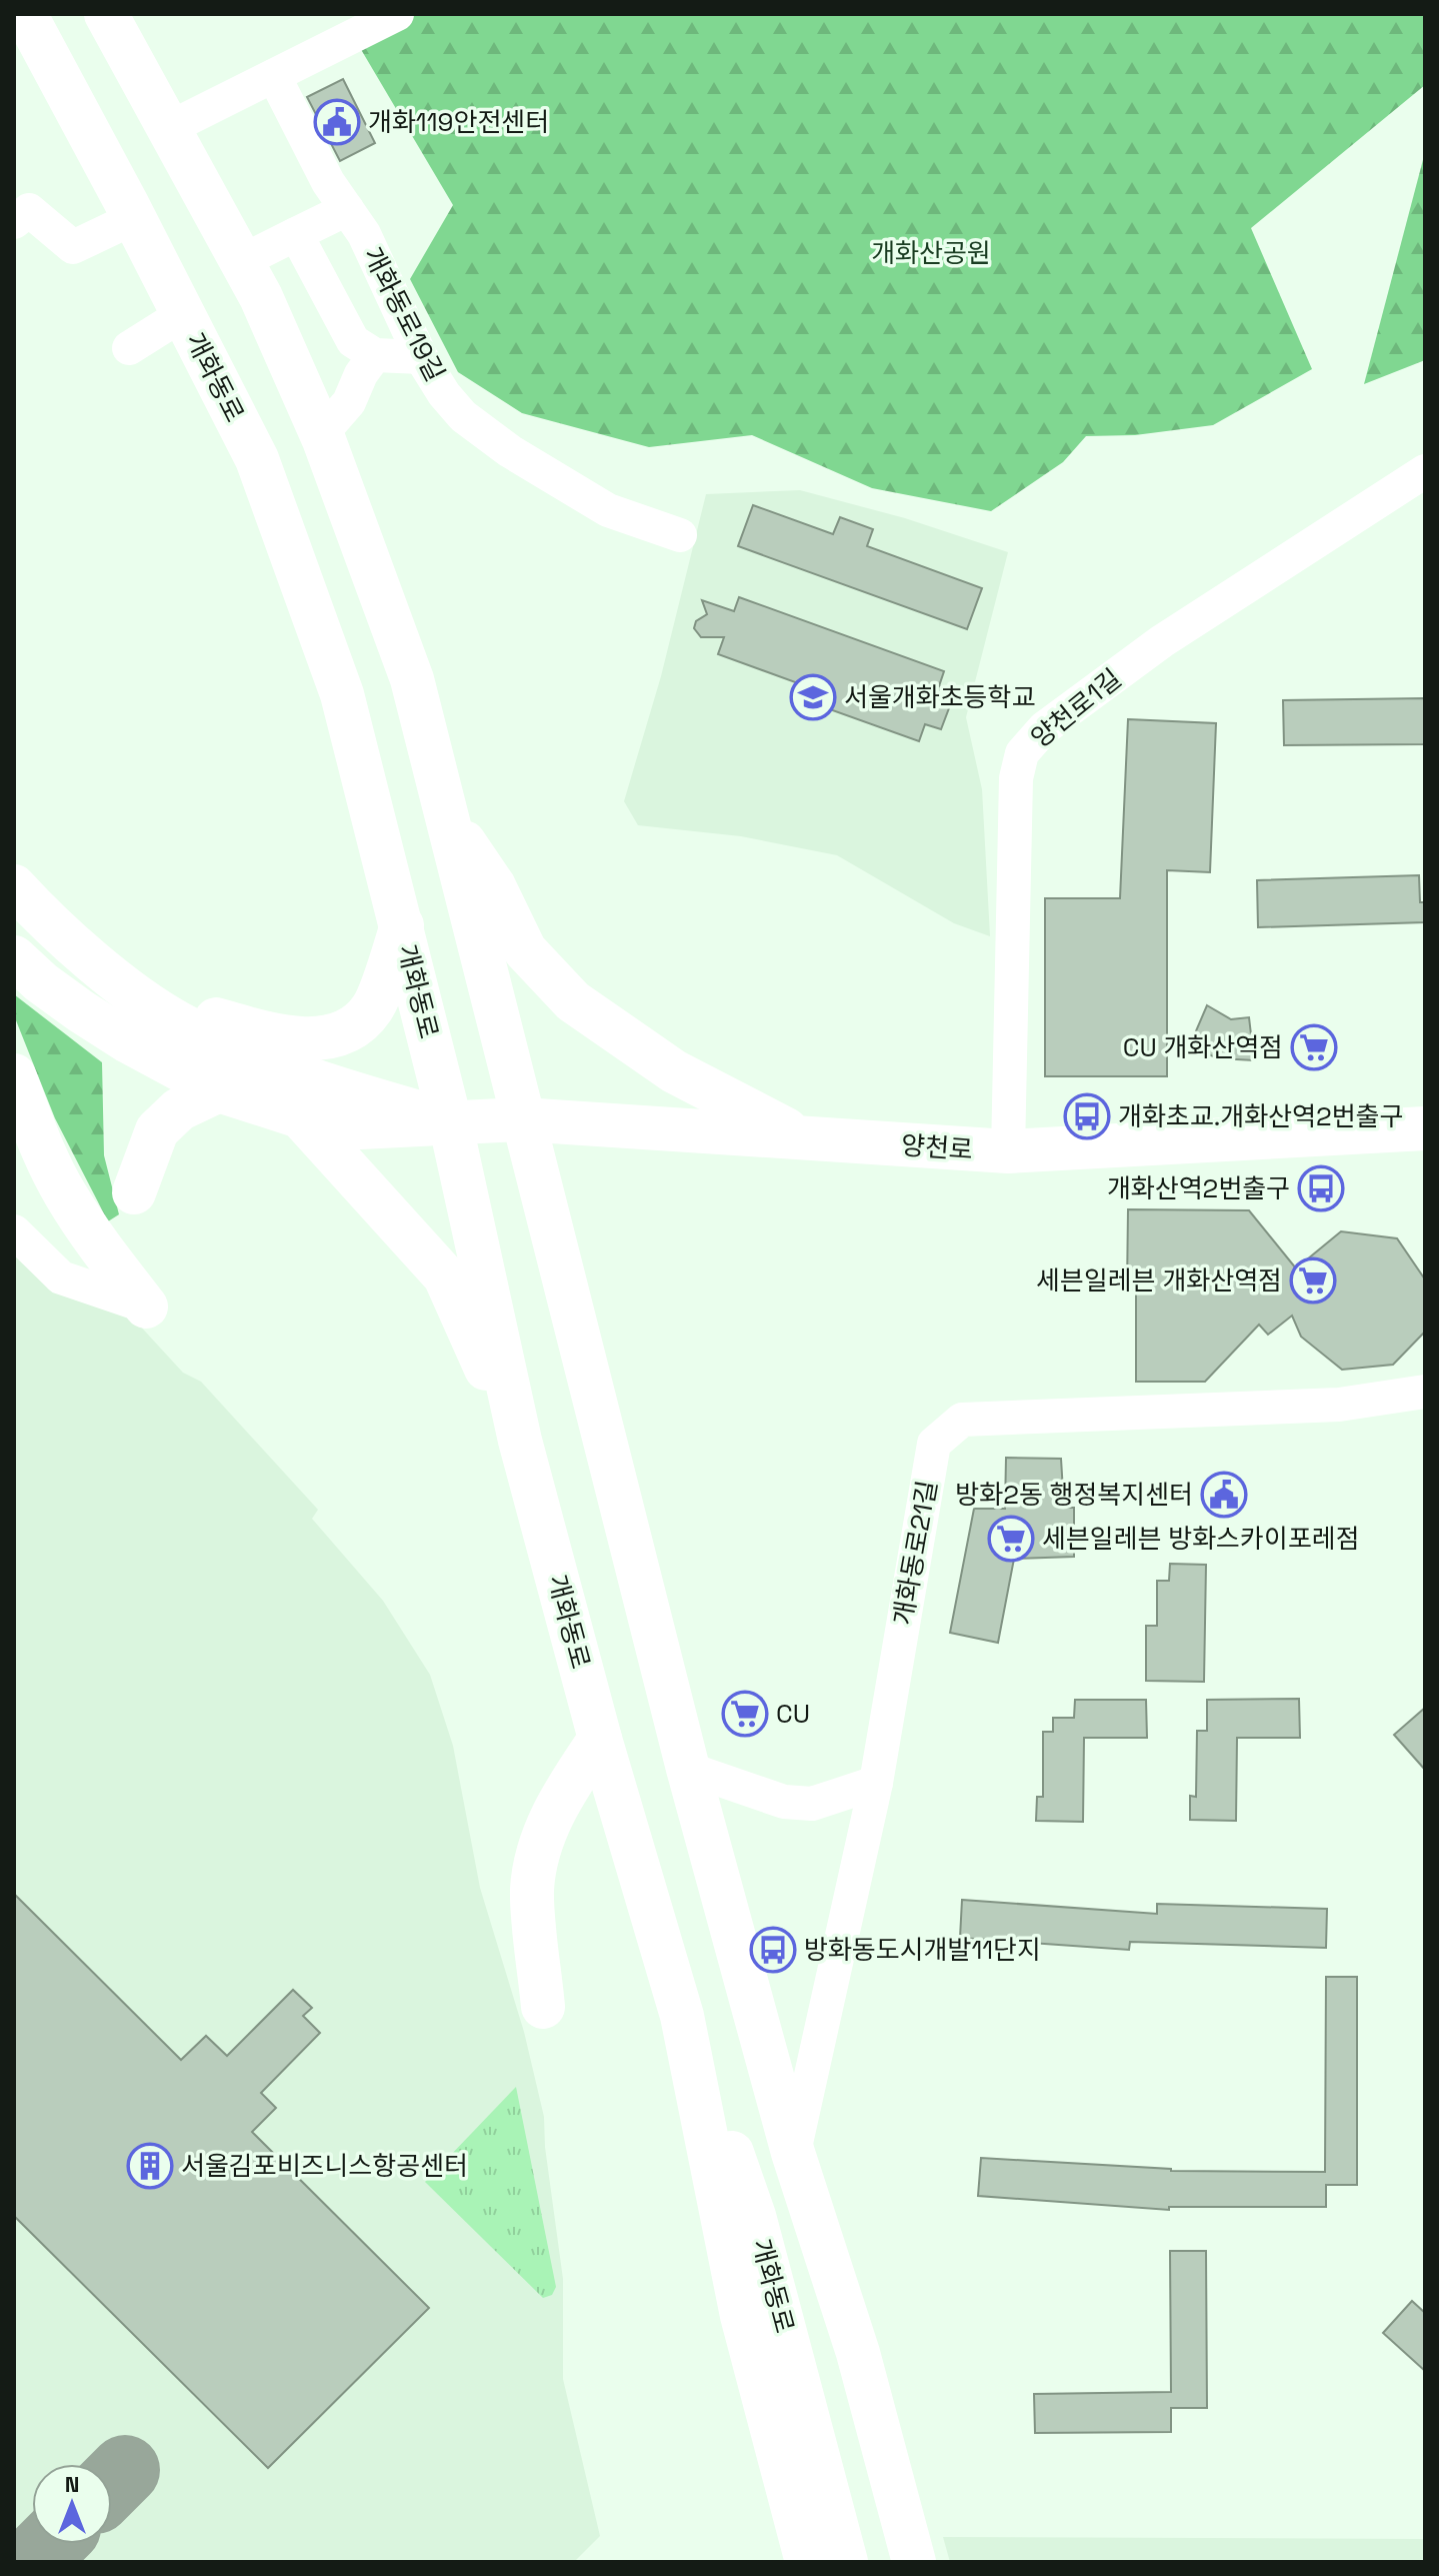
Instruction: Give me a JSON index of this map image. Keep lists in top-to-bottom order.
{
  "streets": {
    "main road": ["개화동로", "양천로"],
    "street": ["개화동로19길", "양천로1길", "개화동로21길"]
  },
  "crossings": [
    ["개화동로", "양천로"],
    ["개화동로", "개화동로21길"],
    ["양천로1길", "양천로"]
  ],
  "parks": ["개화산공원"],
  "places": {
    "public building": ["개화119안전센터", "방화2동 행정복지센터"],
    "school or university": ["서울개화초등학교"],
    "supermarket": [
      "CU 개화산역점",
      "세븐일레븐 개화산역점",
      "세븐일레븐 방화스카이포레점",
      "CU"
    ],
    "bus stop": ["개화초교.개화산역2번출구", "개화산역2번출구", "방화동도시개발11단지"],
    "building": ["서울김포비즈니스항공센터"]
  },
  "north": "top"
}
